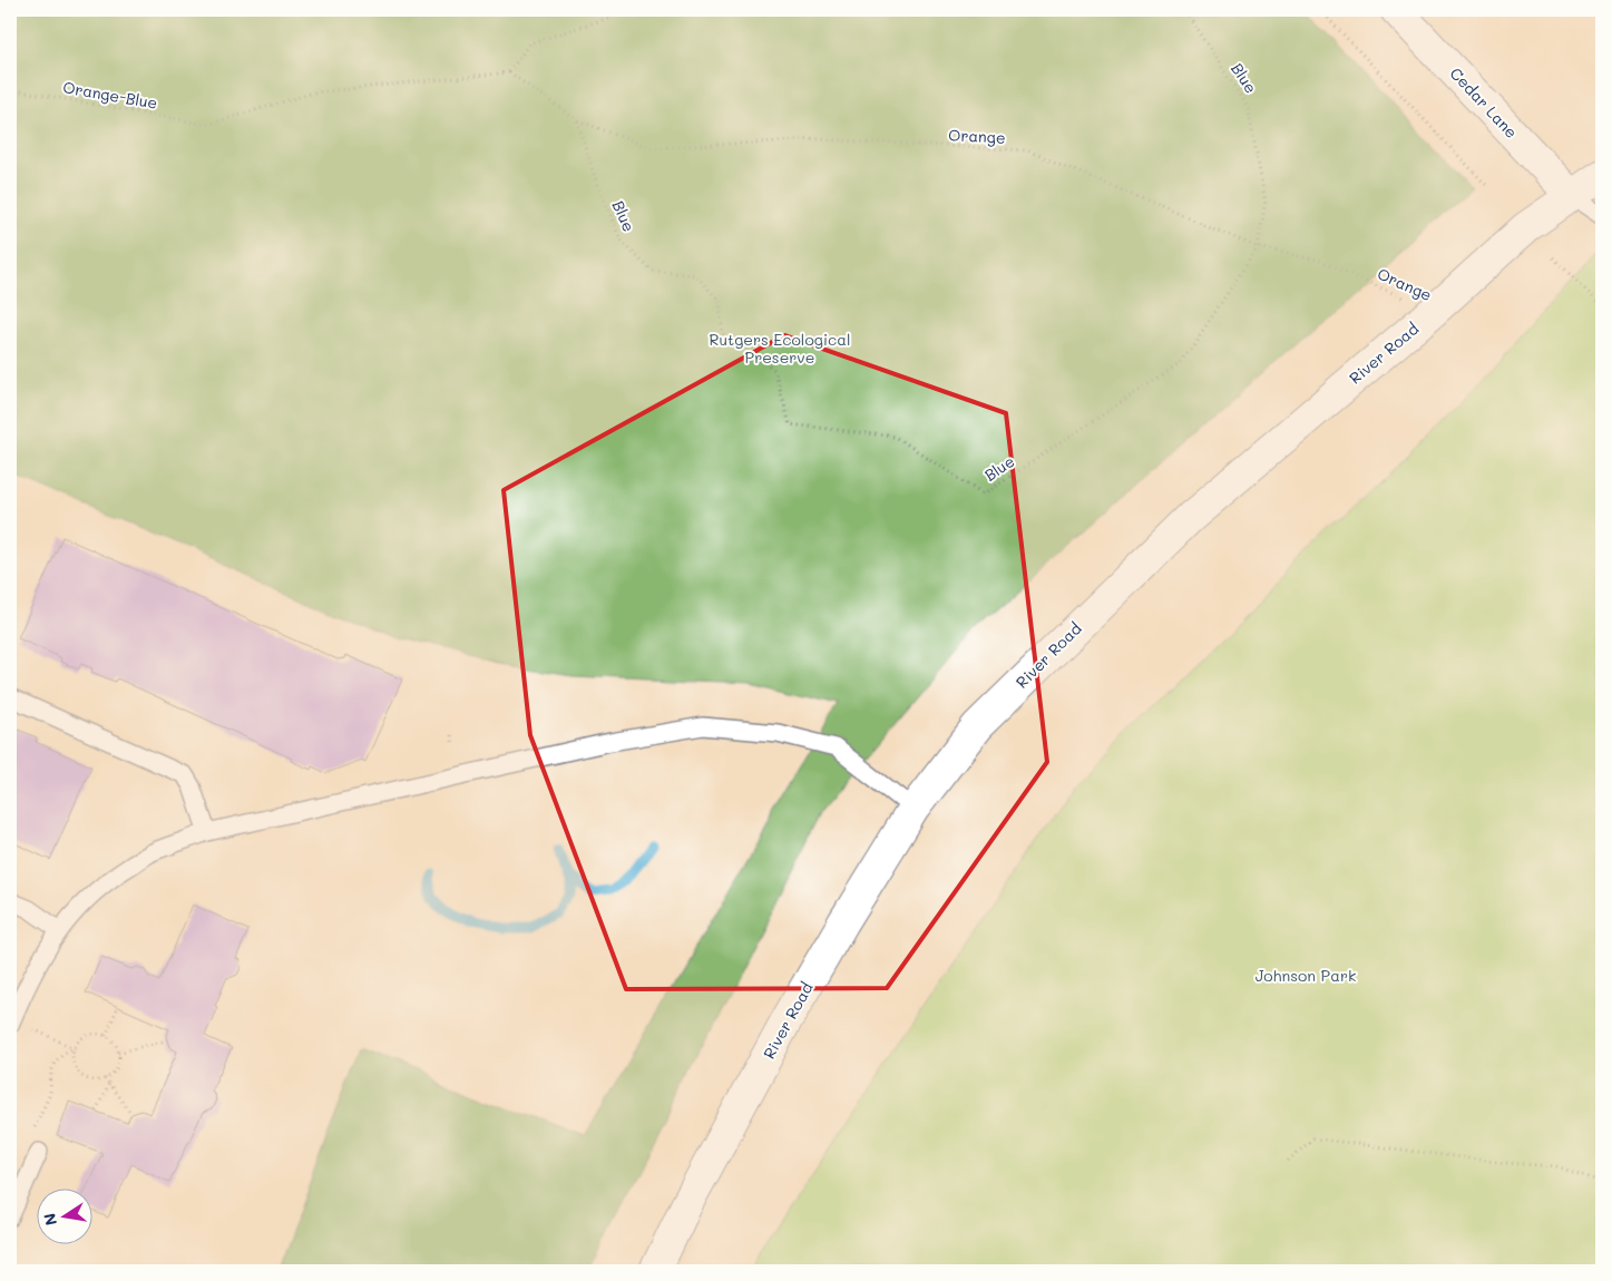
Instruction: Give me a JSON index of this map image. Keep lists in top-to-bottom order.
{
  "streets": {
    "street": ["Cedar Lane", "River Road"],
    "path": ["Blue", "Orange-Blue", "Orange"]
  },
  "crossings": [
    ["Blue", "Orange"],
    ["Orange-Blue", "Orange"],
    ["Cedar Lane", "River Road"],
    ["Orange", "River Road"]
  ],
  "parks": ["Rutgers Ecological Preserve", "Johnson Park"],
  "north": "left"
}
